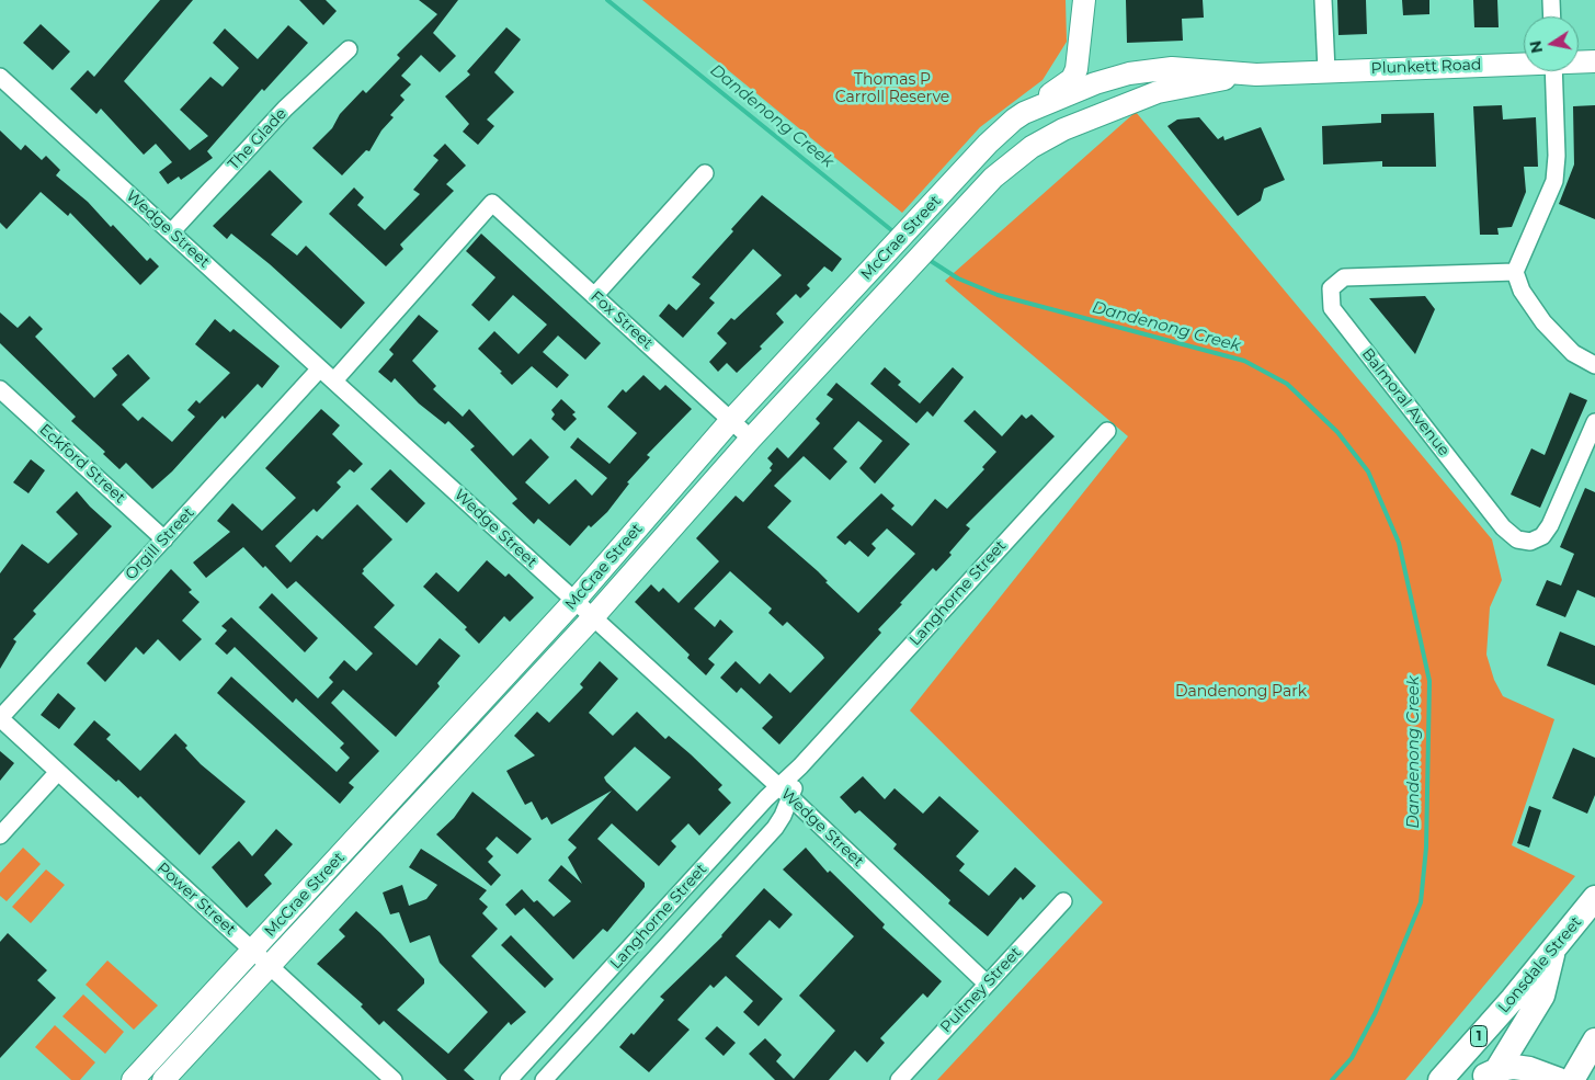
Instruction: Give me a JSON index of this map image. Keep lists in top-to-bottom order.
{
  "streets": {
    "highway": ["Lonsdale Street", "1"],
    "main road": ["Plunkett Road", "McCrae Street"],
    "street": [
      "The Glade",
      "Wedge Street",
      "Fox Street",
      "Balmoral Avenue",
      "Eckford Street",
      "Orgill Street",
      "Langhorne Street",
      "Power Street",
      "Pultney Street"
    ]
  },
  "crossings": [
    ["Plunkett Road", "McCrae Street"],
    ["The Glade", "Wedge Street"],
    ["Wedge Street", "McCrae Street"],
    ["Wedge Street", "Fox Street"],
    ["Wedge Street", "Orgill Street"],
    ["Wedge Street", "Langhorne Street"],
    ["Wedge Street", "Pultney Street"],
    ["McCrae Street", "Fox Street"],
    ["McCrae Street", "Power Street"],
    ["Eckford Street", "Orgill Street"],
    ["Orgill Street", "Power Street"]
  ],
  "water": ["Dandenong Creek"],
  "parks": ["Thomas P Carroll Reserve", "Dandenong Park"],
  "north": "left"
}
